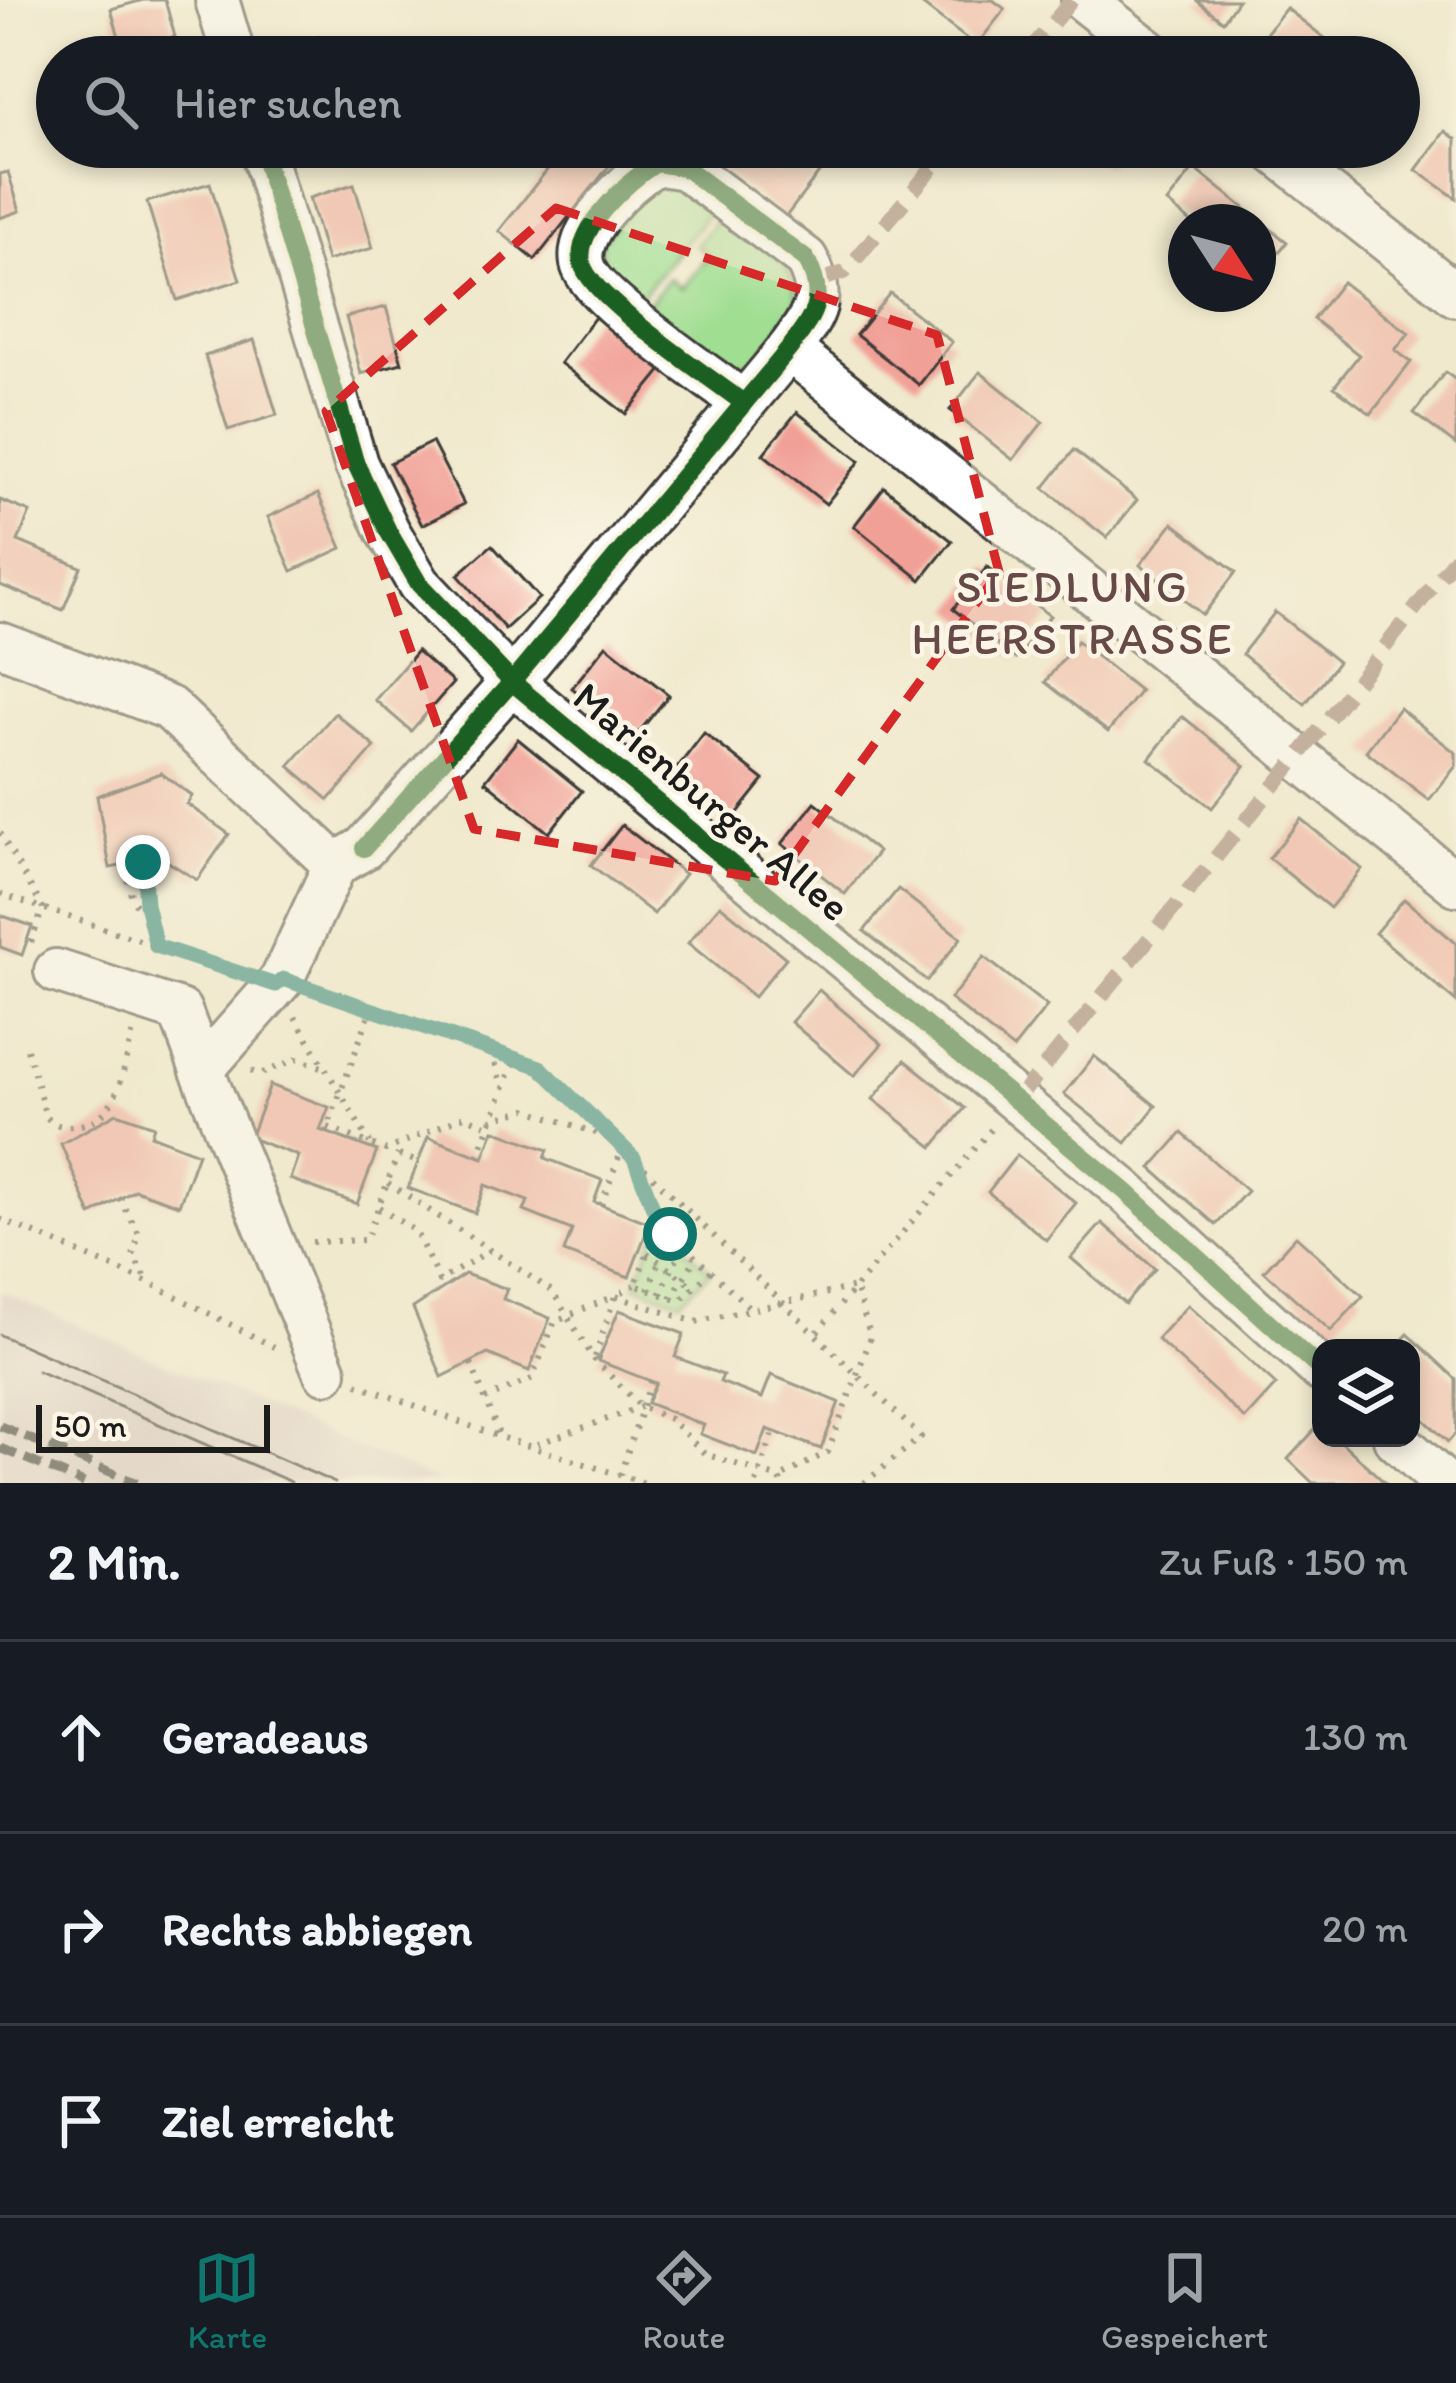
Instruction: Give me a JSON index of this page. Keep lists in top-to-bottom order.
{
  "streets": {
    "street": ["Marienburger Allee"]
  },
  "districts": ["SIEDLUNG HEERSTRASSE"],
  "scale_bar": "50 m",
  "north": "bottom right",
  "page": {
    "search": "Hier suchen",
    "scale": "50 m",
    "heading": ["2 Min.", "Zu Fuß · 150 m"],
    "list": [
      ["Geradeaus", "130 m"],
      ["Rechts abbiegen", "20 m"],
      "Ziel erreicht"
    ],
    "nav": ["Karte", "Route", "Gespeichert"]
  }
}
